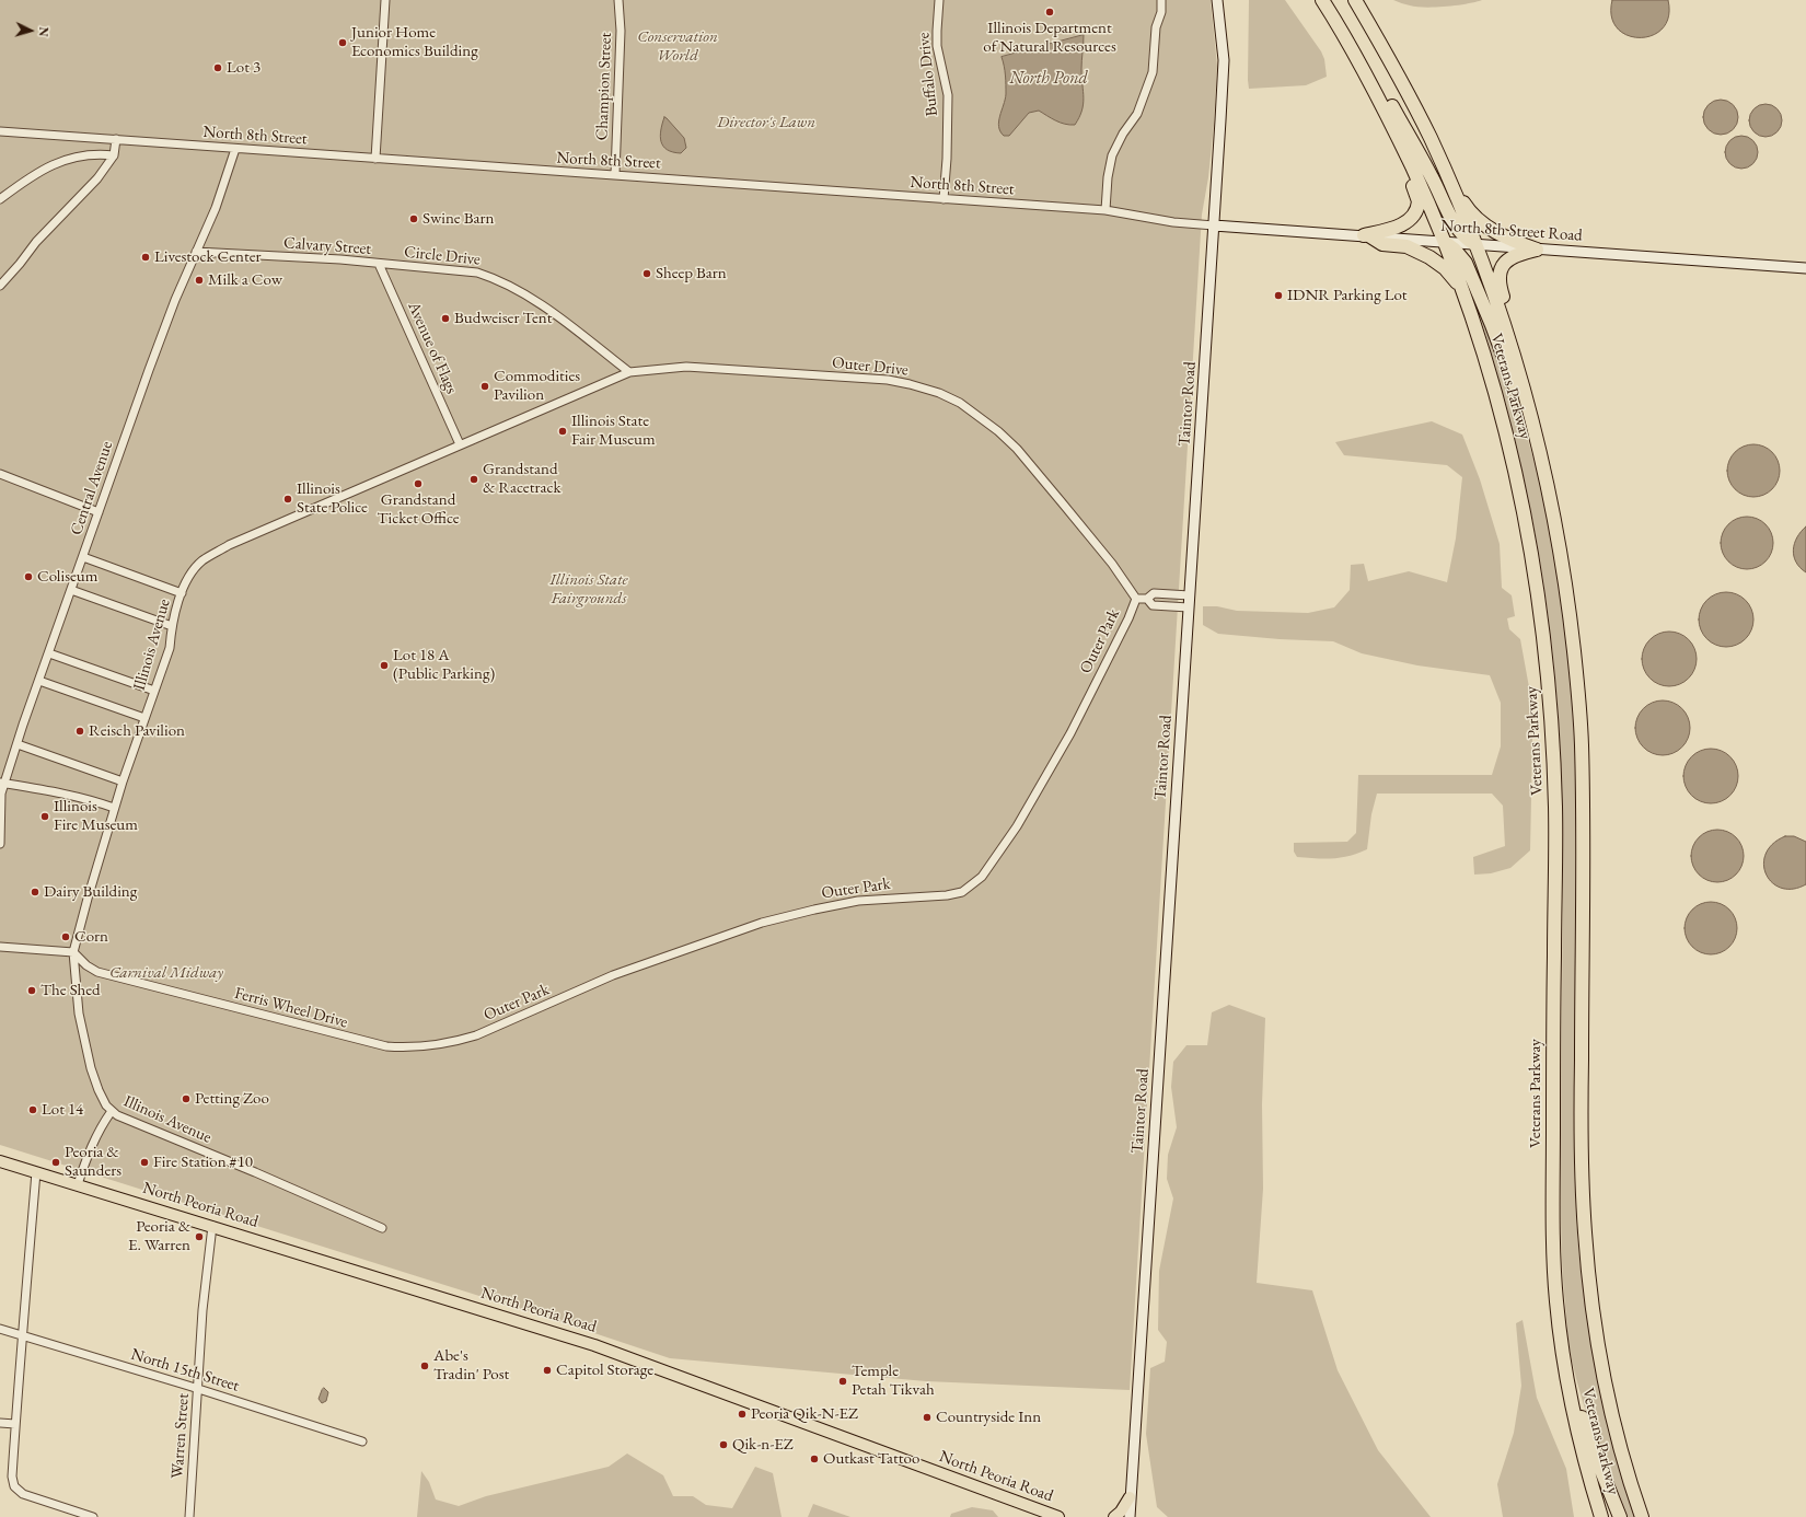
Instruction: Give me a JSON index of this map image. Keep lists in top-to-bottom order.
{
  "streets": {
    "highway": ["Veterans Parkway"],
    "main road": ["North 8th Street Road", "Taintor Road", "North Peoria Road"],
    "street": [
      "Buffalo Drive",
      "Champion Street",
      "North 8th Street",
      "Calvary Street",
      "Circle Drive",
      "Avenue of Flags",
      "Outer Drive",
      "Central Avenue",
      "Outer Park",
      "Illinois Avenue",
      "Ferris Wheel Drive",
      "North 15th Street",
      "Warren Street"
    ]
  },
  "crossings": [
    ["Buffalo Drive", "North 8th Street"],
    ["Champion Street", "North 8th Street"],
    ["North 8th Street", "North 8th Street Road"],
    ["North 8th Street", "Taintor Road"],
    ["North 8th Street", "Central Avenue"],
    ["North 8th Street Road", "Veterans Parkway"],
    ["North 8th Street Road", "Taintor Road"],
    ["Calvary Street", "Circle Drive"],
    ["Calvary Street", "Avenue of Flags"],
    ["Calvary Street", "Central Avenue"],
    ["Circle Drive", "Avenue of Flags"],
    ["Circle Drive", "Outer Drive"],
    ["Avenue of Flags", "Outer Drive"],
    ["Outer Drive", "Outer Park"],
    ["Outer Drive", "Illinois Avenue"],
    ["Outer Park", "Ferris Wheel Drive"],
    ["Illinois Avenue", "Ferris Wheel Drive"],
    ["North Peoria Road", "Warren Street"],
    ["North 15th Street", "Warren Street"]
  ],
  "water": ["North Pond"],
  "parks": [
    "Conservation World",
    "Director's Lawn",
    "Illinois State Fairgrounds",
    "Carnival Midway"
  ],
  "places": [
    "Illinois Department of Natural Resources",
    "Junior Home Economics Building",
    "Lot 3",
    "Swine Barn",
    "Livestock Center",
    "Sheep Barn",
    "Milk a Cow",
    "IDNR Parking Lot",
    "Budweiser Tent",
    "Commodities Pavilion",
    "Illinois State Fair Museum",
    "Grandstand & Racetrack",
    "Grandstand Ticket Office",
    "Illinois State Police",
    "Coliseum",
    "Lot 18 A (Public Parking)",
    "Reisch Pavilion",
    "Illinois Fire Museum",
    "Dairy Building",
    "Corn",
    "The Shed",
    "Petting Zoo",
    "Lot 14",
    "Peoria & Saunders",
    "Fire Station #10",
    "Peoria & E. Warren",
    "Abe's Tradin' Post",
    "Capitol Storage",
    "Temple Petah Tikvah",
    "Peoria Qik-N-EZ",
    "Countryside Inn",
    "Qik-n-EZ",
    "Outkast Tattoo"
  ],
  "north": "right"
}
